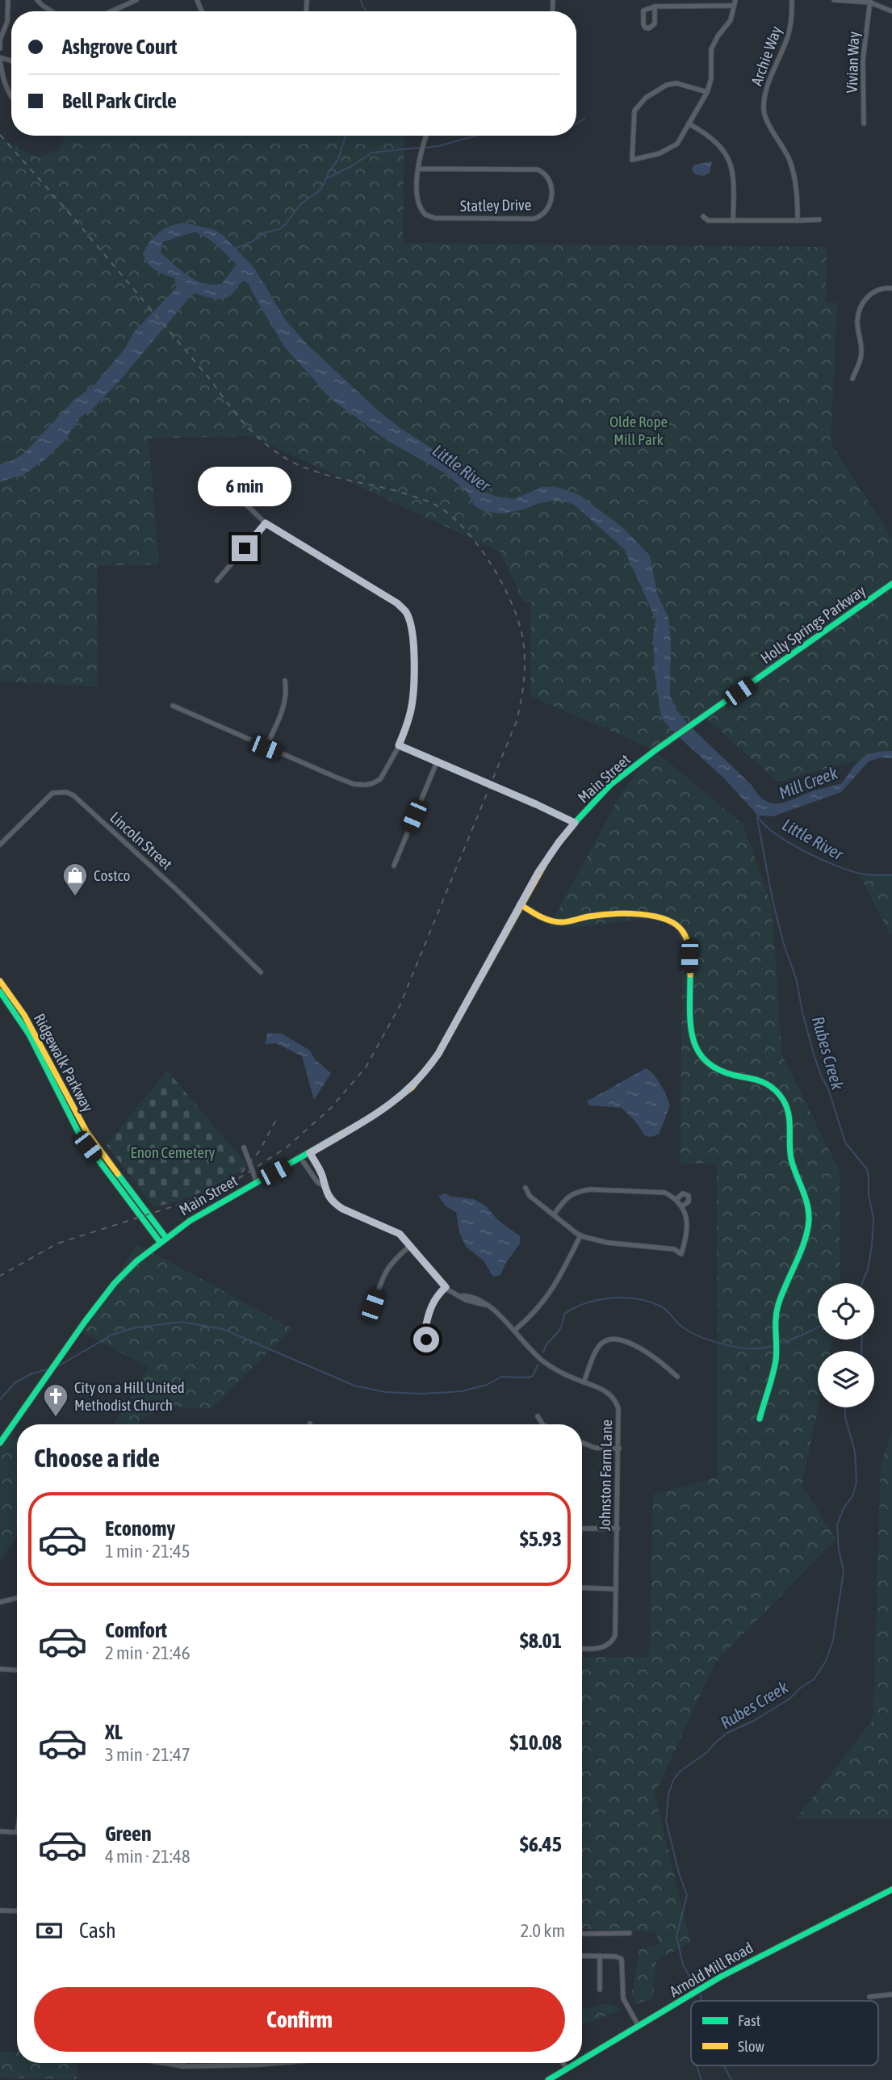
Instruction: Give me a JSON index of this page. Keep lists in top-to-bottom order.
{
  "streets": {
    "main road": [
      "Holly Springs Parkway",
      "Main Street",
      "Ridgewalk Parkway",
      "Arnold Mill Road"
    ],
    "street": [
      "Archie Way",
      "Vivian Way",
      "Statley Drive",
      "Lincoln Street",
      "Johnston Farm Lane"
    ]
  },
  "crossings": [
    ["Holly Springs Parkway", "Main Street"],
    ["Main Street", "Ridgewalk Parkway"],
    ["Main Street", "Johnston Farm Lane"]
  ],
  "water": ["Little River", "Mill Creek", "Rubes Creek"],
  "parks": ["Olde Rope Mill Park", "Enon Cemetery"],
  "places": {
    "shop": ["Costco"],
    "church": ["City on a Hill United Methodist Church"]
  },
  "legend": ["Fast", "Slow"],
  "page": {
    "banner": ["Ashgrove Court", "Bell Park Circle"],
    "bubble": "6 min",
    "heading": "Choose a ride",
    "list": [
      {
        "name": "Economy",
        "note": "1 min · 21:45",
        "value": "$5.93"
      },
      {
        "name": "Comfort",
        "note": "2 min · 21:46",
        "value": "$8.01"
      },
      {
        "name": "XL",
        "note": "3 min · 21:47",
        "value": "$10.08"
      },
      {
        "name": "Green",
        "note": "4 min · 21:48",
        "value": "$6.45"
      }
    ],
    "pay": ["Cash", "2.0 km"],
    "buttons": "Confirm"
  }
}
